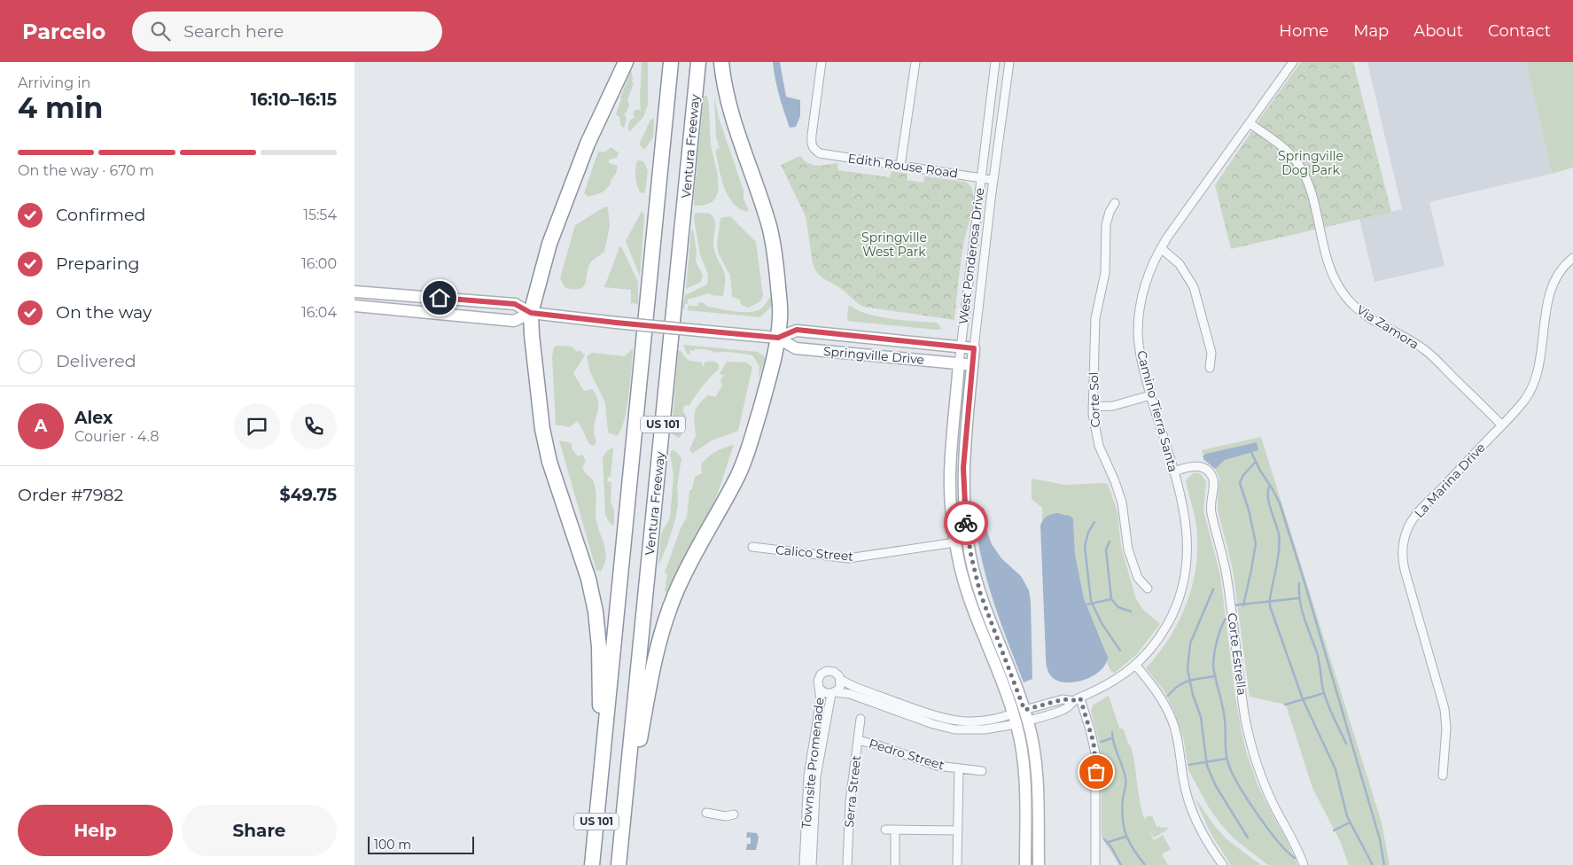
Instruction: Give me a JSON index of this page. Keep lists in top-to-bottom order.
{
  "streets": {
    "highway": ["Ventura Freeway", "US 101"],
    "main road": ["West Ponderosa Drive", "Springville Drive"],
    "street": [
      "Edith Rouse Road",
      "Via Zamora",
      "Corte Sol",
      "Camino Tierra Santa",
      "La Marina Drive",
      "Calico Street",
      "Corte Estrella",
      "Pedro Street",
      "Townsite Promenade",
      "Serra Street"
    ]
  },
  "crossings": [
    ["Edith Rouse Road", "West Ponderosa Drive"],
    ["West Ponderosa Drive", "Springville Drive"],
    ["West Ponderosa Drive", "Camino Tierra Santa"],
    ["West Ponderosa Drive", "Calico Street"],
    ["Via Zamora", "Camino Tierra Santa"],
    ["Via Zamora", "La Marina Drive"],
    ["Camino Tierra Santa", "Corte Estrella"],
    ["Pedro Street", "Serra Street"]
  ],
  "parks": ["Springville Dog Park", "Springville West Park"],
  "scale_bar": "100 m",
  "page": {
    "header": "Parcelo",
    "search": "Search here",
    "nav": [
      "Home",
      "Map",
      "About",
      "Contact"
    ],
    "heading": ["4 min", "Arriving in", "16:10–16:15"],
    "panel": [
      "Alex",
      "Courier · 4.8",
      "Order #7982",
      "$49.75"
    ],
    "bar": "On the way · 670 m",
    "list": [
      ["Confirmed", "15:54"],
      ["Preparing", "16:00"],
      ["On the way", "16:04"],
      "Delivered"
    ],
    "round": "A",
    "buttons": ["Help", "Share"],
    "scale": "100 m"
  }
}
